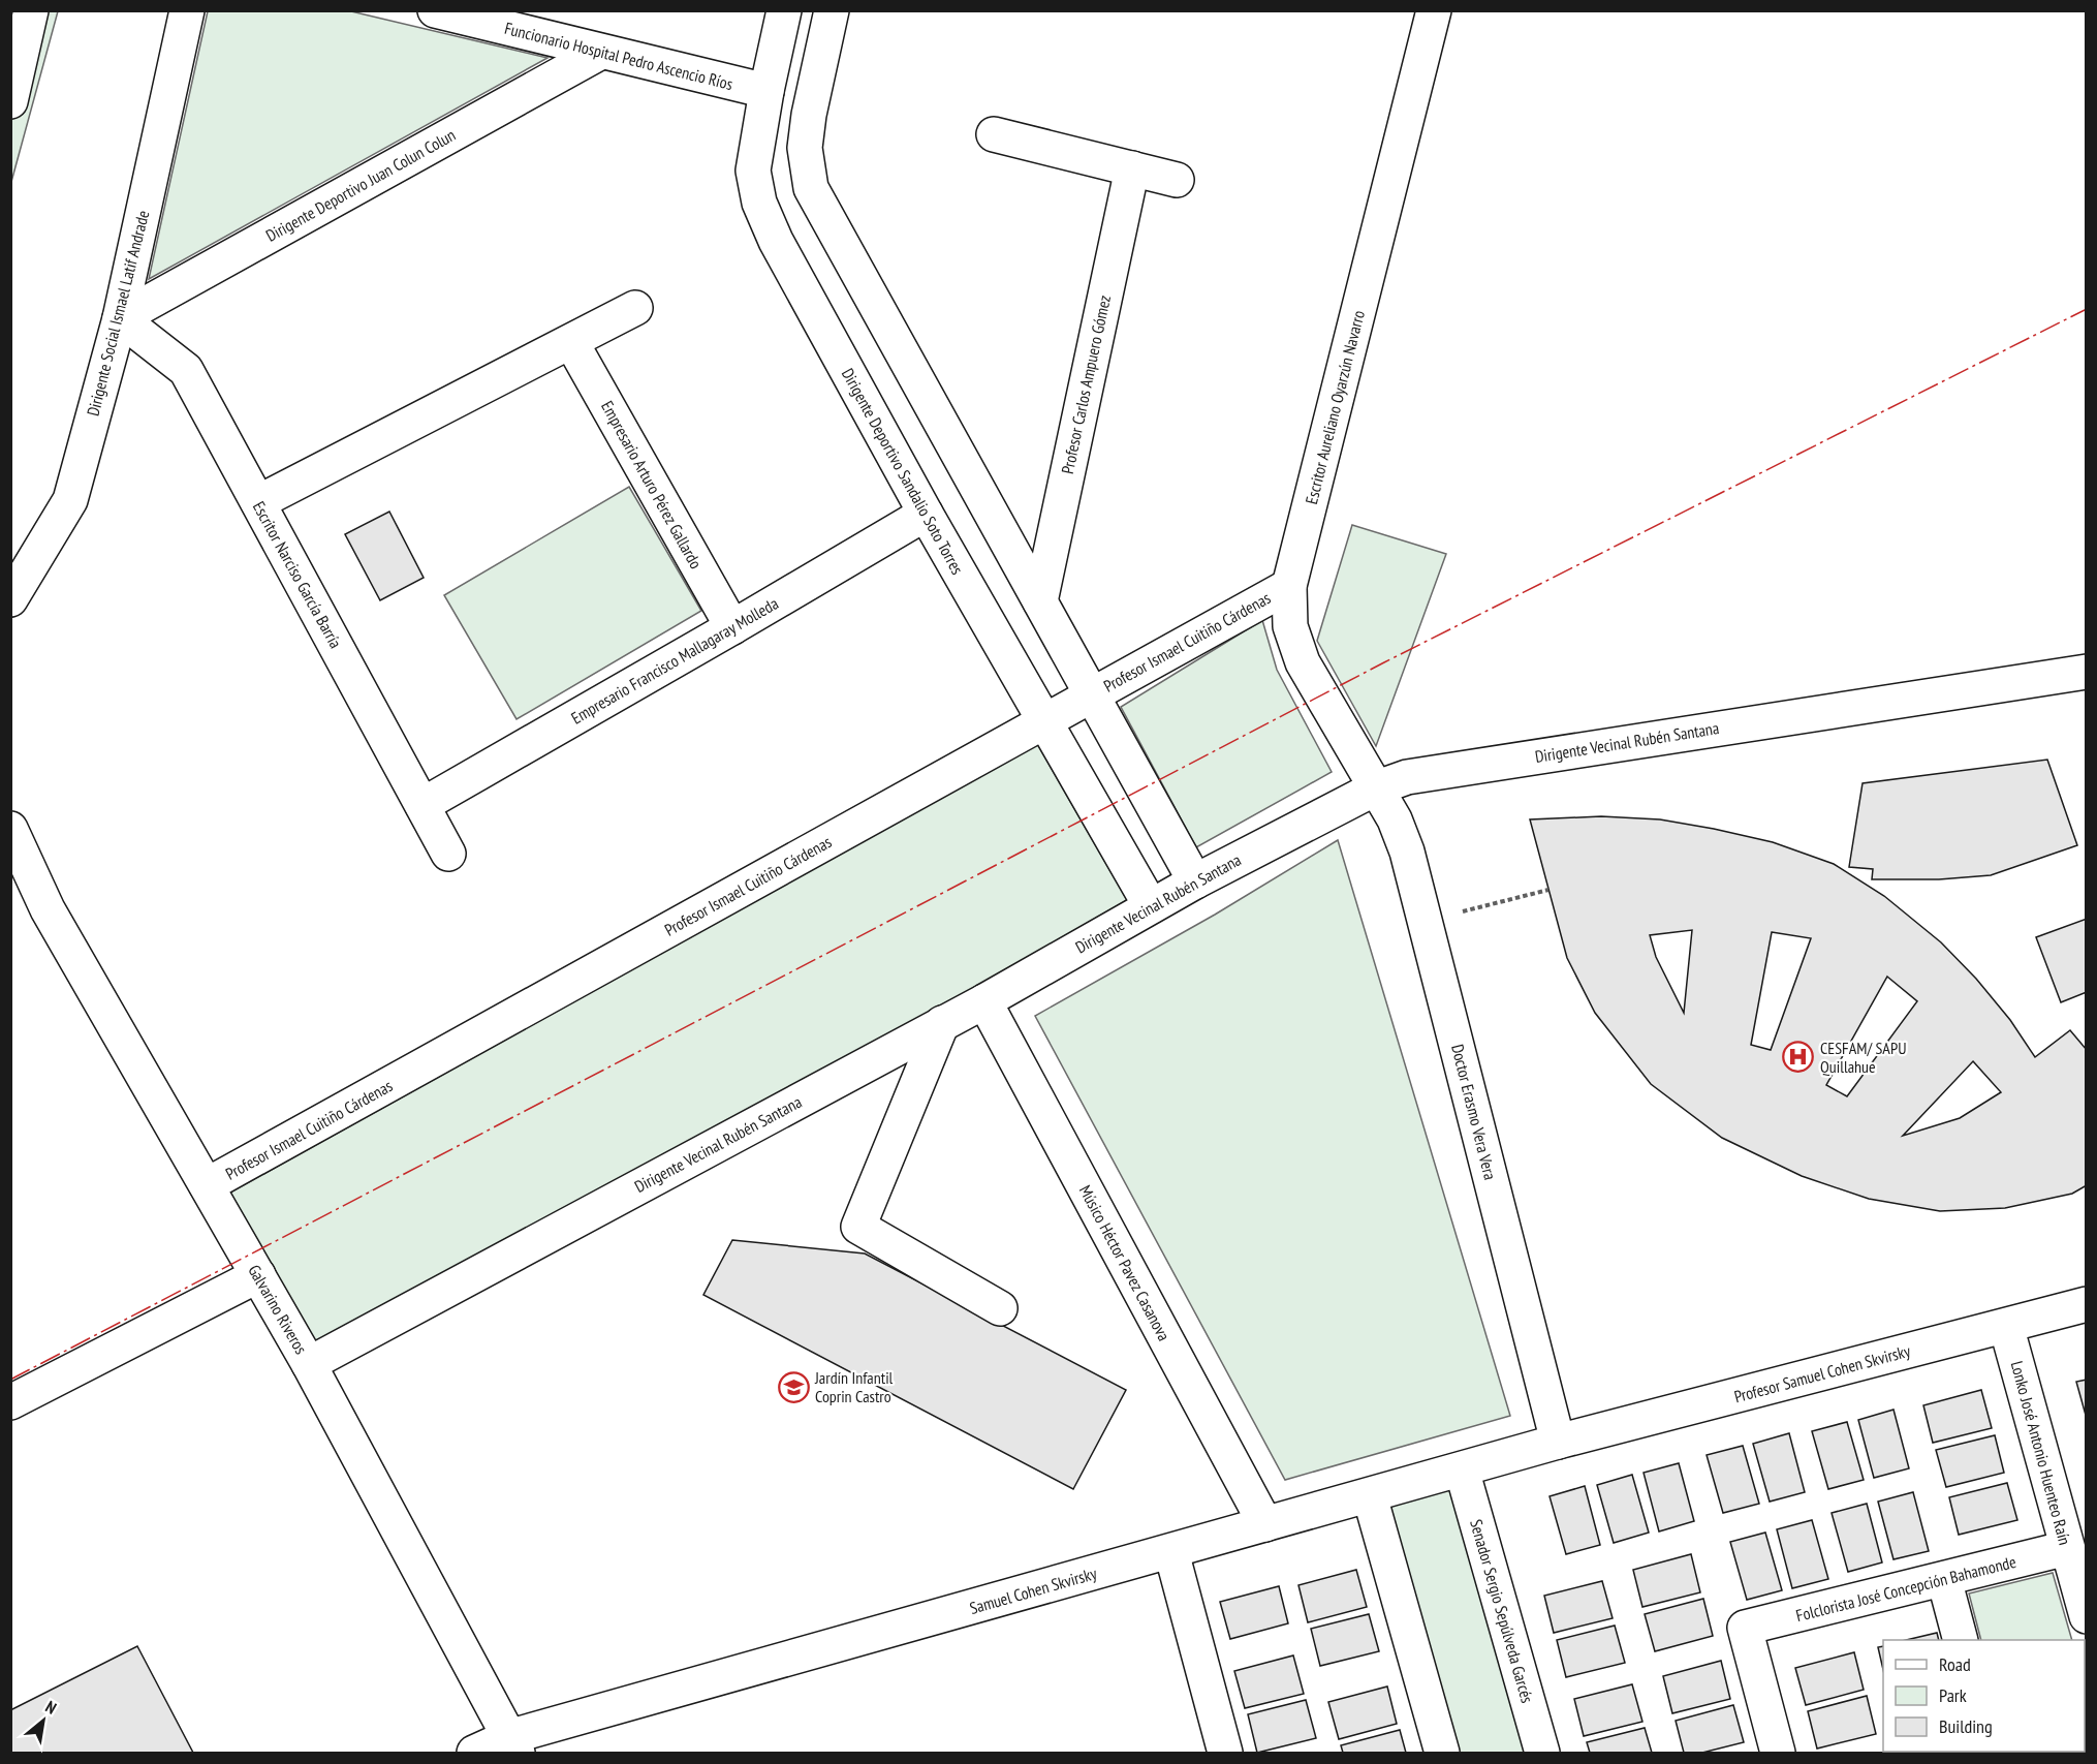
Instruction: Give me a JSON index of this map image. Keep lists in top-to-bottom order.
{
  "streets": {
    "street": [
      "Funcionario Hospital Pedro Ascencio Ríos",
      "Dirigente Deportivo Juan Colun Colun",
      "Dirigente Social Ismael Latif Andrade",
      "Profesor Carlos Ampuero Gómez",
      "Escritor Aureliano Oyarzún Navarro",
      "Dirigente Deportivo Sandalio Soto Torres",
      "Empresario Arturo Pérez Gallardo",
      "Escritor Narciso García Barría",
      "Profesor Ismael Cuitiño Cárdenas",
      "Empresario Francisco Mallagaray Molleda",
      "Dirigente Vecinal Rubén Santana",
      "Doctor Erasmo Vera Vera",
      "Músico Héctor Pavez Casanova",
      "Galvarino Riveros",
      "Profesor Samuel Cohen Skvirsky",
      "Lonko José Antonio Huenteo Raín",
      "Folclorista José Concepción Bahamonde",
      "Samuel Cohen Skvirsky",
      "Senador Sergio Sepúlveda Garcés"
    ]
  },
  "crossings": [
    ["Funcionario Hospital Pedro Ascencio Ríos", "Dirigente Deportivo Juan Colun Colun"],
    ["Funcionario Hospital Pedro Ascencio Ríos", "Dirigente Deportivo Sandalio Soto Torres"],
    ["Dirigente Deportivo Juan Colun Colun", "Dirigente Social Ismael Latif Andrade"],
    ["Dirigente Deportivo Juan Colun Colun", "Escritor Narciso García Barría"],
    ["Dirigente Social Ismael Latif Andrade", "Escritor Narciso García Barría"],
    ["Escritor Aureliano Oyarzún Navarro", "Profesor Ismael Cuitiño Cárdenas"],
    ["Escritor Aureliano Oyarzún Navarro", "Dirigente Vecinal Rubén Santana"],
    ["Escritor Aureliano Oyarzún Navarro", "Doctor Erasmo Vera Vera"],
    ["Dirigente Deportivo Sandalio Soto Torres", "Profesor Ismael Cuitiño Cárdenas"],
    ["Dirigente Deportivo Sandalio Soto Torres", "Empresario Francisco Mallagaray Molleda"],
    ["Dirigente Deportivo Sandalio Soto Torres", "Dirigente Vecinal Rubén Santana"],
    ["Empresario Arturo Pérez Gallardo", "Empresario Francisco Mallagaray Molleda"],
    ["Escritor Narciso García Barría", "Empresario Francisco Mallagaray Molleda"],
    ["Profesor Ismael Cuitiño Cárdenas", "Galvarino Riveros"],
    ["Dirigente Vecinal Rubén Santana", "Doctor Erasmo Vera Vera"],
    ["Dirigente Vecinal Rubén Santana", "Músico Héctor Pavez Casanova"],
    ["Dirigente Vecinal Rubén Santana", "Galvarino Riveros"],
    ["Doctor Erasmo Vera Vera", "Profesor Samuel Cohen Skvirsky"],
    ["Doctor Erasmo Vera Vera", "Samuel Cohen Skvirsky"],
    ["Músico Héctor Pavez Casanova", "Samuel Cohen Skvirsky"],
    ["Galvarino Riveros", "Samuel Cohen Skvirsky"],
    ["Profesor Samuel Cohen Skvirsky", "Lonko José Antonio Huenteo Raín"],
    ["Profesor Samuel Cohen Skvirsky", "Samuel Cohen Skvirsky"],
    ["Lonko José Antonio Huenteo Raín", "Folclorista José Concepción Bahamonde"],
    ["Samuel Cohen Skvirsky", "Senador Sergio Sepúlveda Garcés"]
  ],
  "places": {
    "hospital": ["CESFAM/ SAPU Quillahue"],
    "school or university": ["Jardín Infantil Coprin Castro"]
  },
  "legend": ["Road", "Park", "Building"],
  "north": "top right"
}
